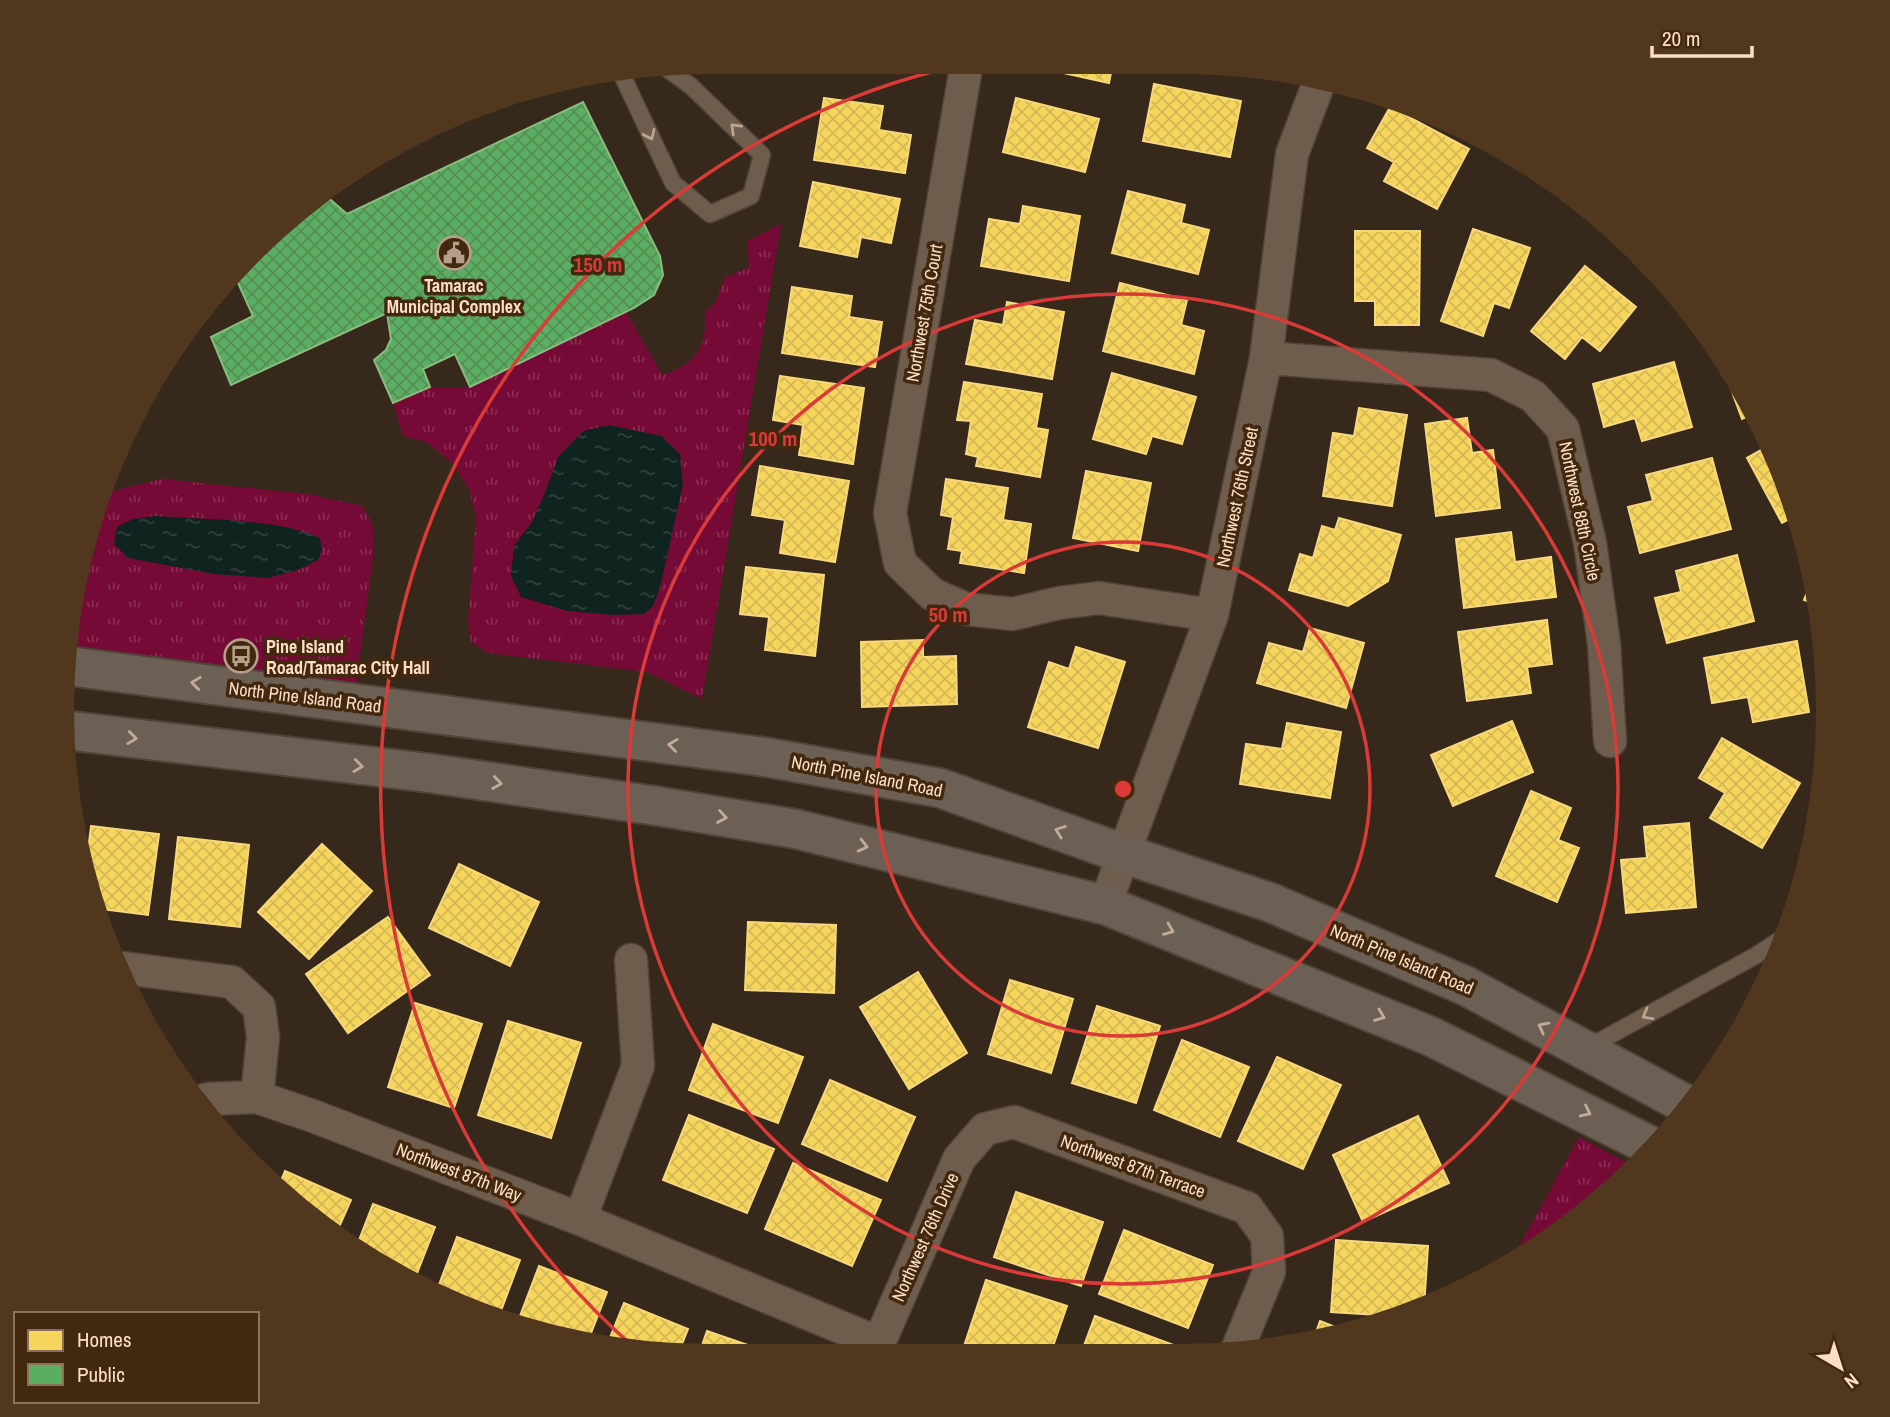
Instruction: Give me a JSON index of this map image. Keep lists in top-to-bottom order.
{
  "streets": {
    "main road": ["North Pine Island Road"],
    "street": [
      "Northwest 75th Court",
      "Northwest 76th Street",
      "Northwest 88th Circle",
      "Northwest 87th Terrace",
      "Northwest 87th Way",
      "Northwest 76th Drive"
    ]
  },
  "crossings": [
    ["Northwest 75th Court", "Northwest 76th Street"],
    ["Northwest 76th Street", "Northwest 88th Circle"],
    ["Northwest 76th Street", "North Pine Island Road"],
    ["Northwest 87th Terrace", "Northwest 76th Drive"]
  ],
  "places": {
    "public building": ["Tamarac Municipal Complex"],
    "bus stop": ["Pine Island Road/Tamarac City Hall"]
  },
  "legend": ["Homes", "Public"],
  "scale_bar": "20 m",
  "north": "bottom right",
  "rings": ["150 m", "100 m", "50 m"]
}
